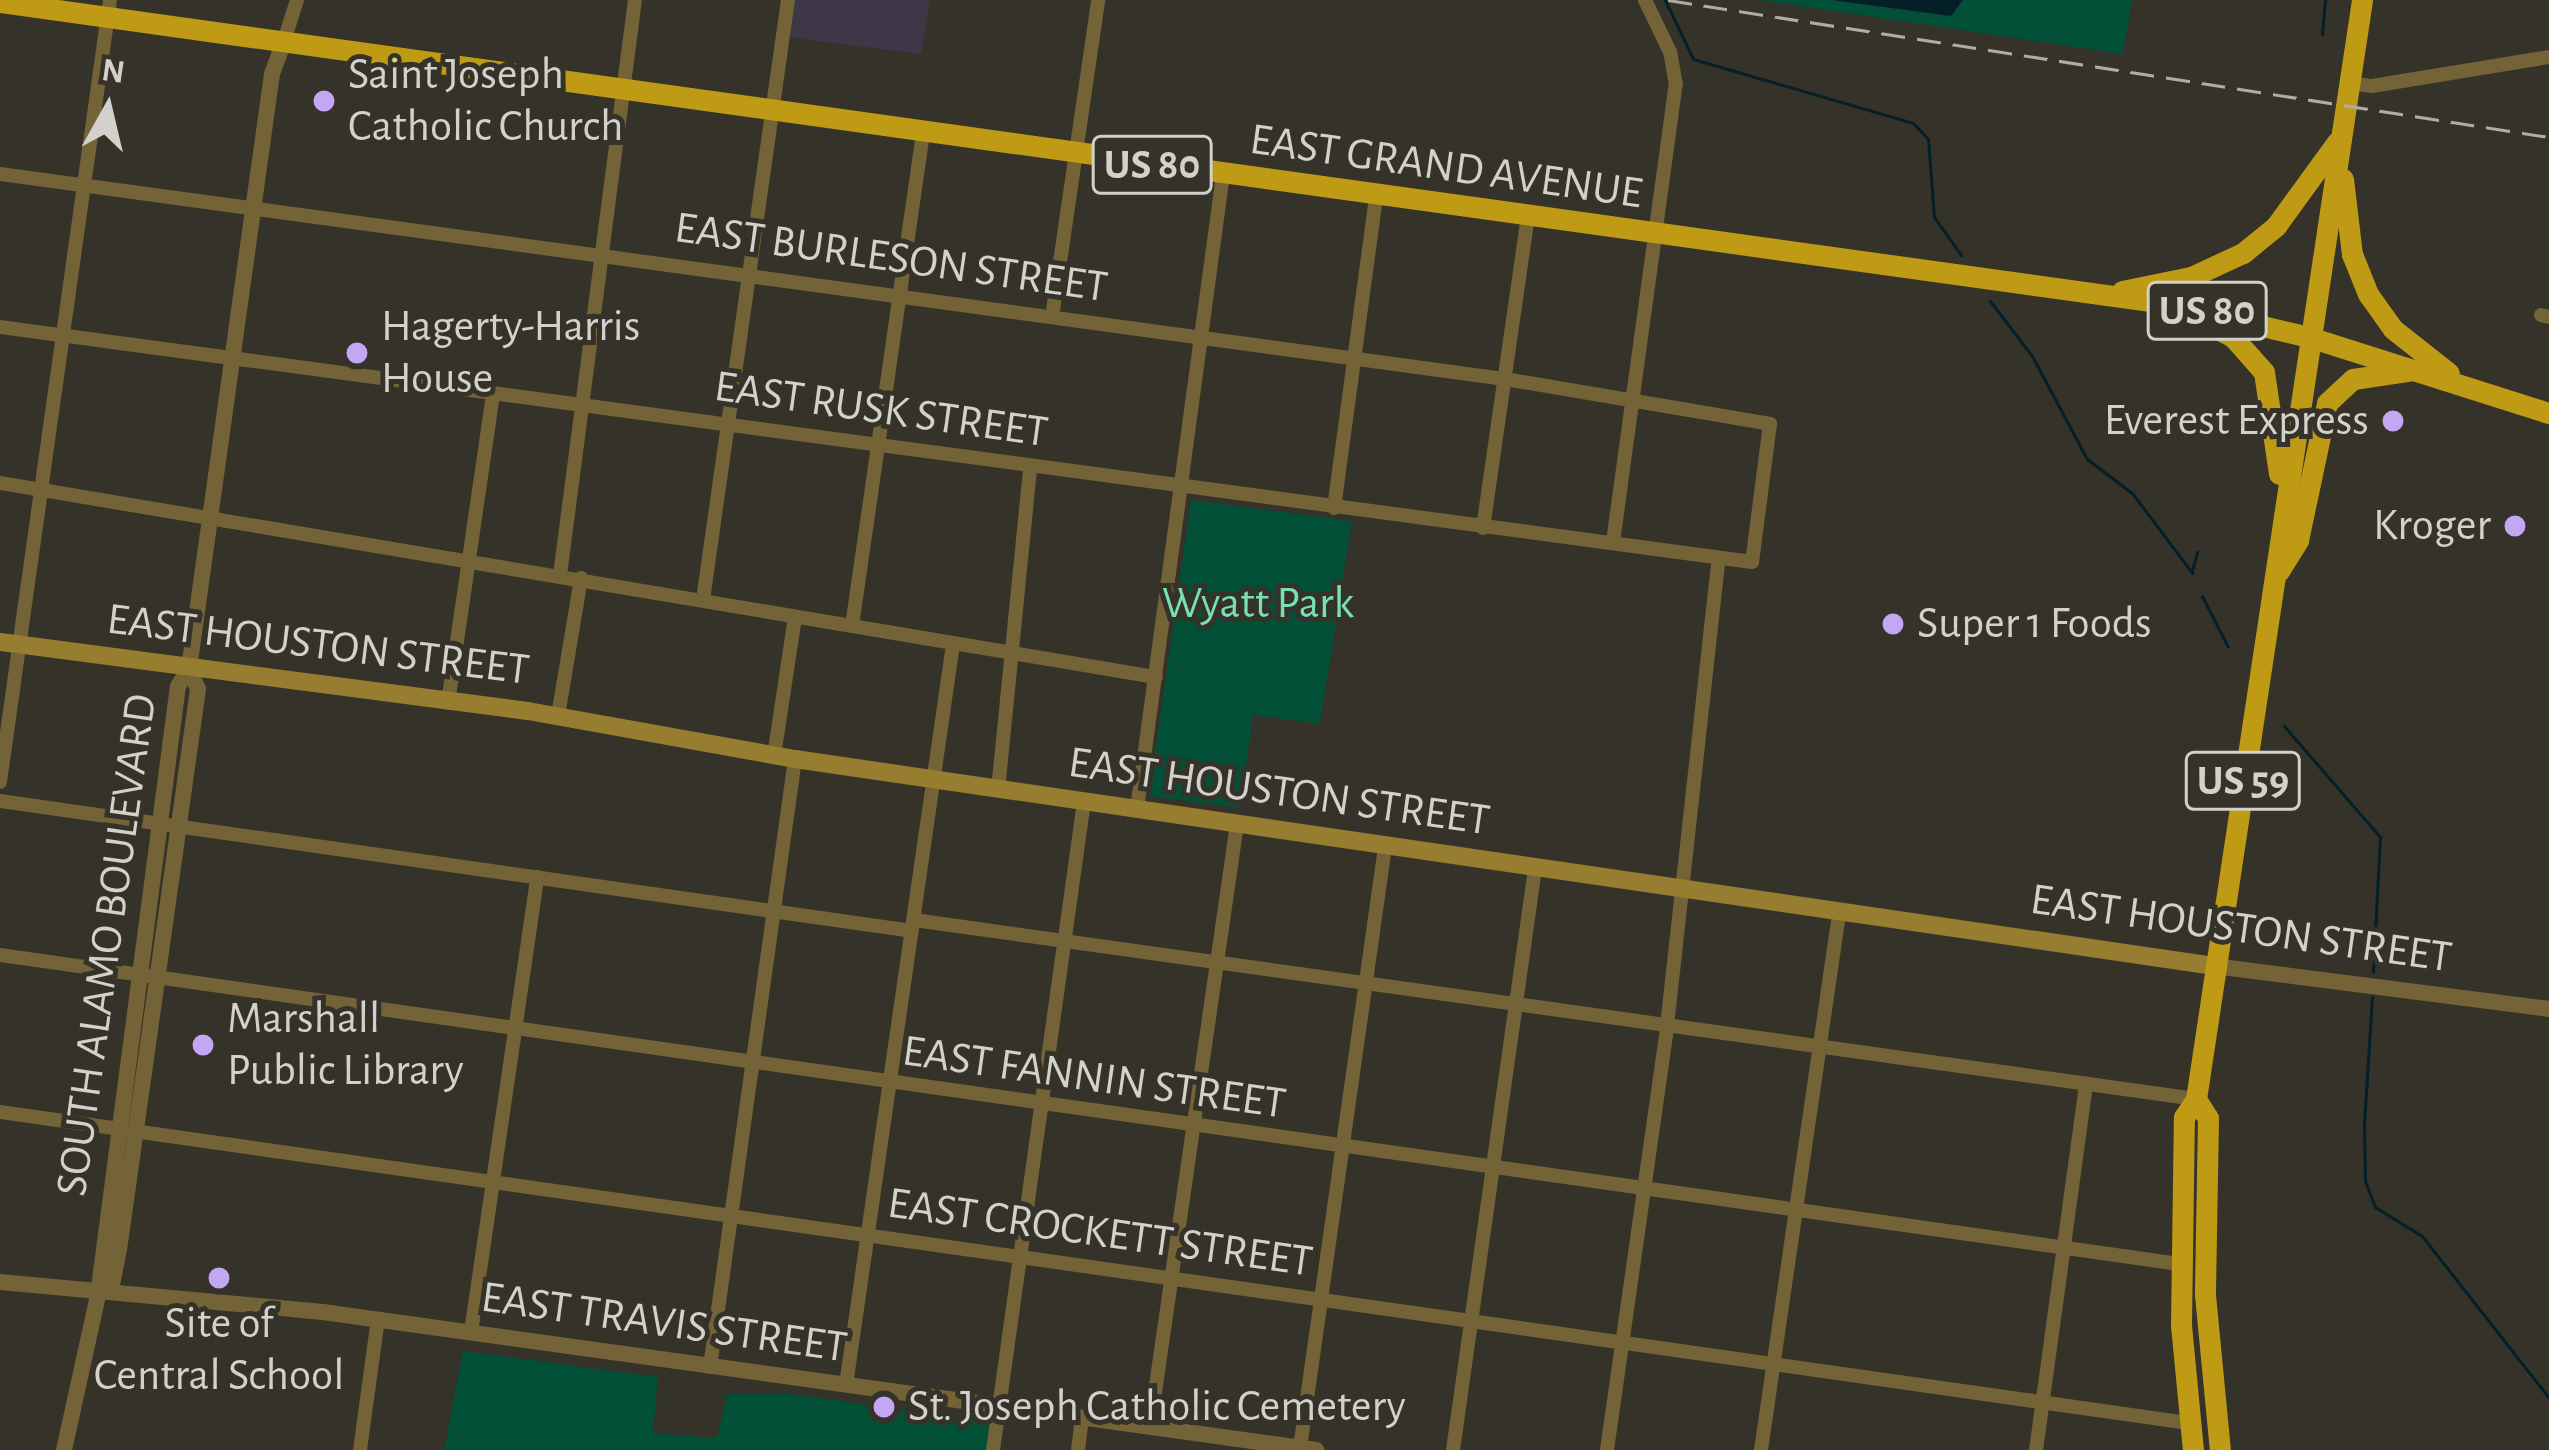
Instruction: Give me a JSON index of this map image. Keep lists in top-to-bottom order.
{
  "streets": {
    "highway": ["US 80", "EAST GRAND AVENUE", "US 59"],
    "main road": ["EAST HOUSTON STREET"],
    "street": [
      "EAST BURLESON STREET",
      "EAST RUSK STREET",
      "SOUTH ALAMO BOULEVARD",
      "EAST FANNIN STREET",
      "EAST CROCKETT STREET",
      "EAST TRAVIS STREET"
    ]
  },
  "crossings": [
    ["US 80", "EAST GRAND AVENUE"],
    ["US 80", "US 59"],
    ["EAST GRAND AVENUE", "US 59"],
    ["EAST GRAND AVENUE", "SOUTH ALAMO BOULEVARD"],
    ["EAST BURLESON STREET", "EAST RUSK STREET"],
    ["EAST BURLESON STREET", "SOUTH ALAMO BOULEVARD"],
    ["EAST RUSK STREET", "SOUTH ALAMO BOULEVARD"],
    ["EAST HOUSTON STREET", "US 59"],
    ["EAST HOUSTON STREET", "SOUTH ALAMO BOULEVARD"],
    ["US 59", "EAST FANNIN STREET"],
    ["US 59", "EAST CROCKETT STREET"],
    ["SOUTH ALAMO BOULEVARD", "EAST FANNIN STREET"],
    ["SOUTH ALAMO BOULEVARD", "EAST CROCKETT STREET"],
    ["SOUTH ALAMO BOULEVARD", "EAST TRAVIS STREET"]
  ],
  "parks": ["Wyatt Park"],
  "places": [
    "Saint Joseph Catholic Church",
    "Hagerty-Harris House",
    "Everest Express",
    "Kroger",
    "Super 1 Foods",
    "Marshall Public Library",
    "Site of Central School",
    "St. Joseph Catholic Cemetery"
  ],
  "north": "top"
}
